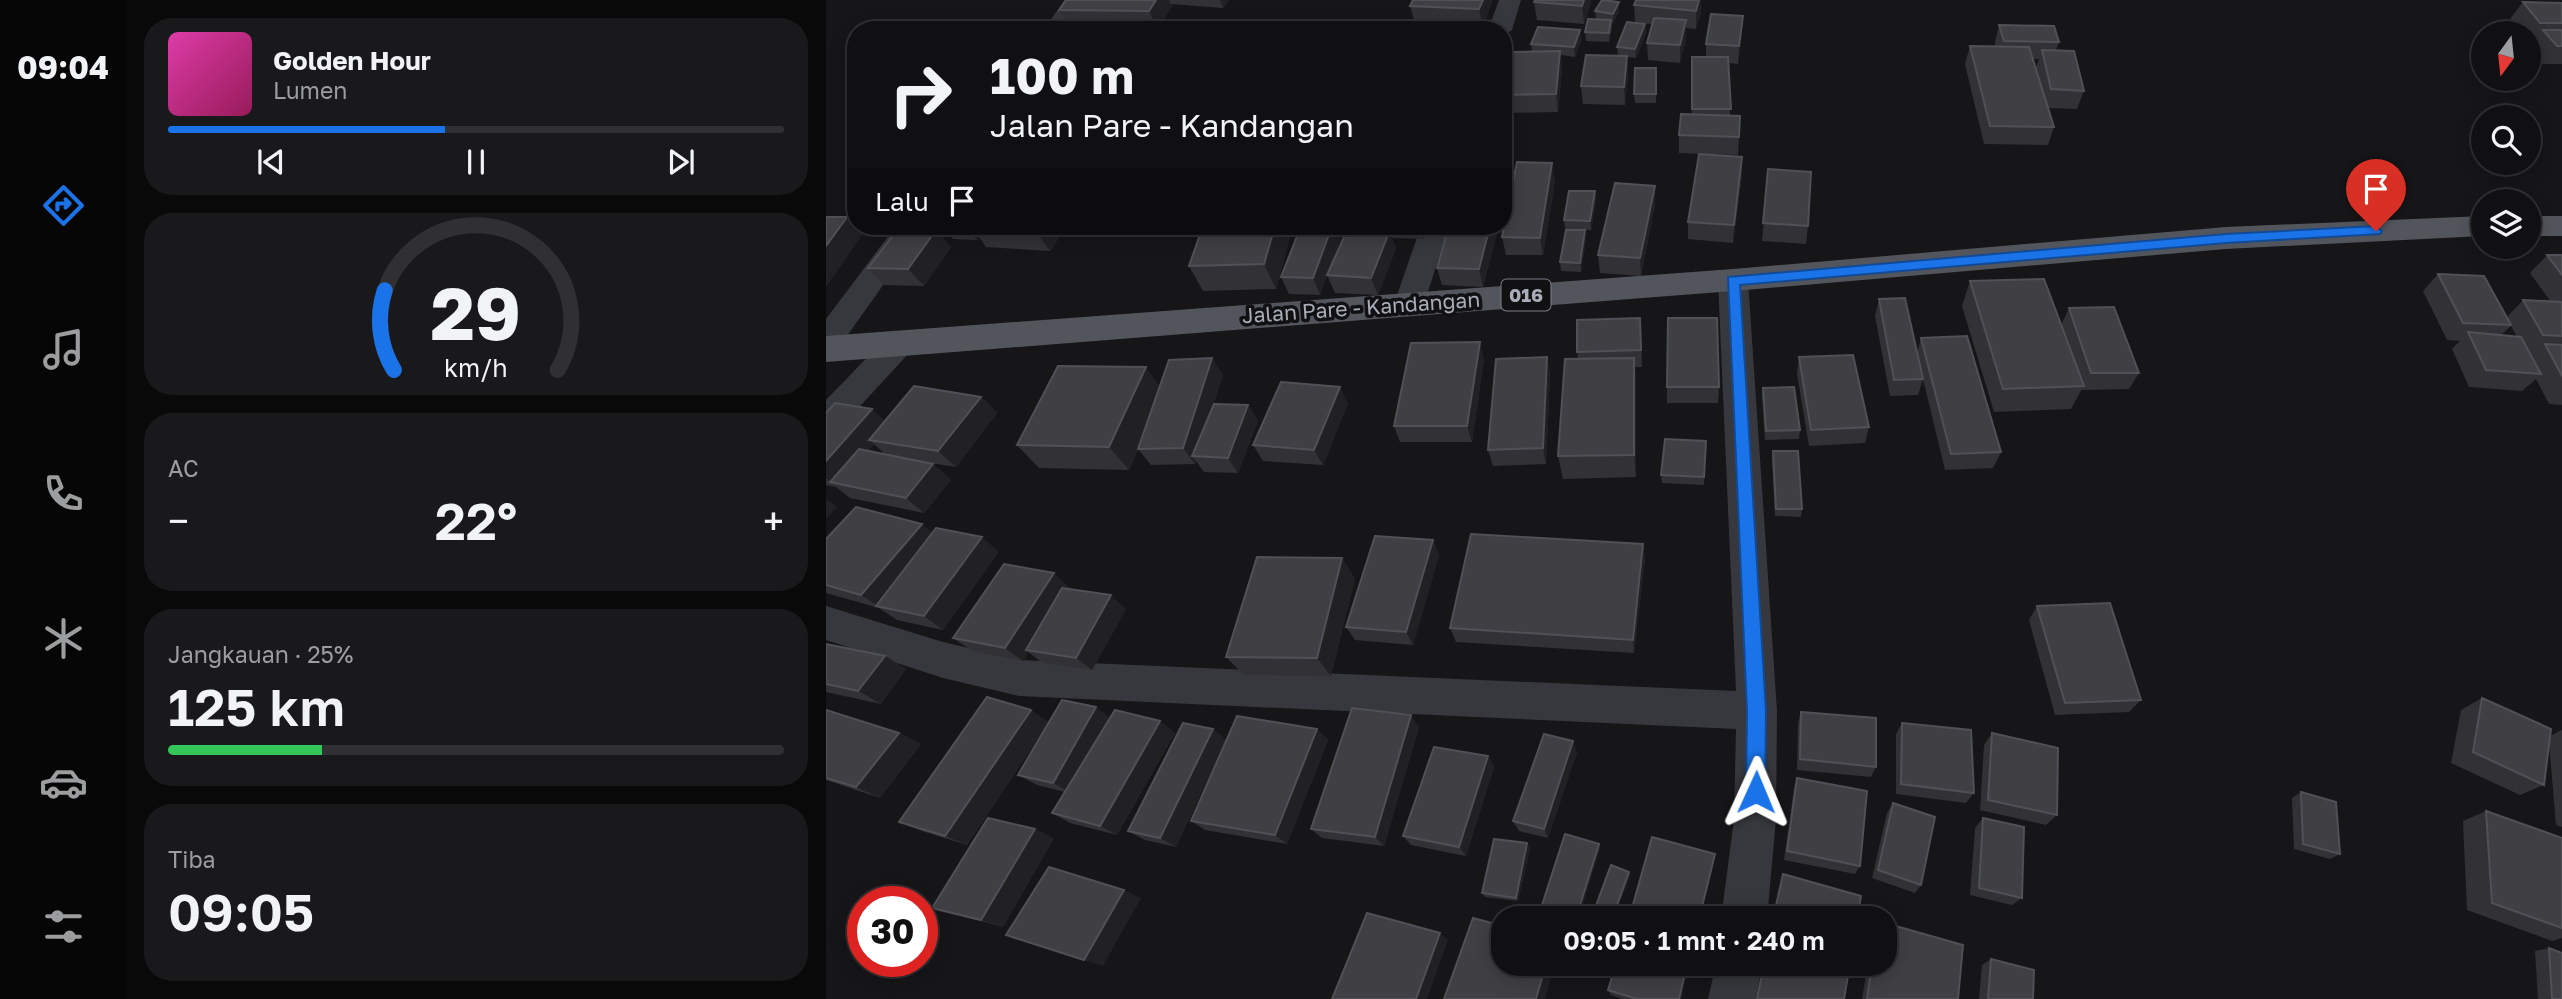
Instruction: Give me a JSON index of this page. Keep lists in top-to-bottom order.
{
  "streets": {
    "main road": ["016", "Jalan Pare - Kandangan"]
  },
  "north": "bottom",
  "page": {
    "tabs": "09:04",
    "turn": ["100 m", "Jalan Pare - Kandangan"],
    "song": ["Golden Hour", "Lumen"],
    "then": "Lalu",
    "tile": [
      "AC",
      ["Jangkauan · 25%", "125 km"],
      ["Tiba", "09:05"]
    ],
    "heat": ["−", "22°", "+"],
    "limit": "30",
    "trip": "09:05 · 1 mnt · 240 m",
    "gauge": ["29", "km/h"]
  }
}
